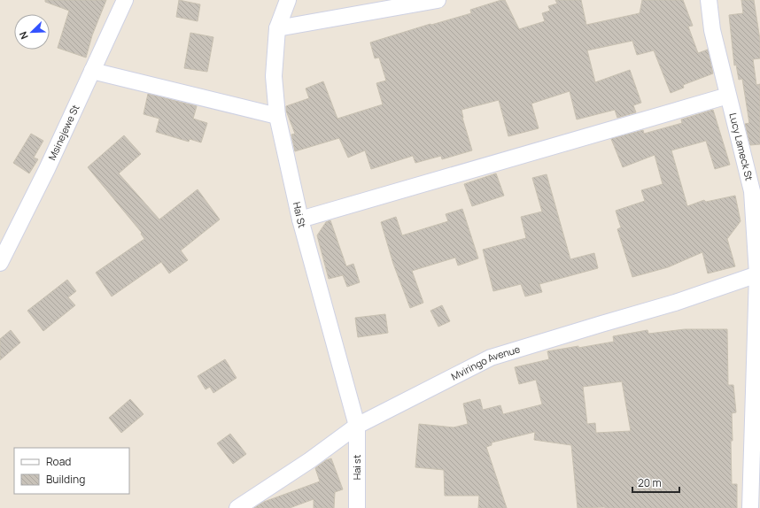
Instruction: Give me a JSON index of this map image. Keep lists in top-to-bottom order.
{
  "streets": {
    "street": [
      "Msinejewe St",
      "Lucy Lameck St",
      "Hai St",
      "Mviringo Avenue",
      "Hai st"
    ]
  },
  "crossings": [
    ["Lucy Lameck St", "Mviringo Avenue"],
    ["Hai St", "Mviringo Avenue"],
    ["Hai St", "Hai st"],
    ["Mviringo Avenue", "Hai st"]
  ],
  "legend": ["Road", "Building"],
  "scale_bar": "20 m",
  "north": "bottom left"
}
